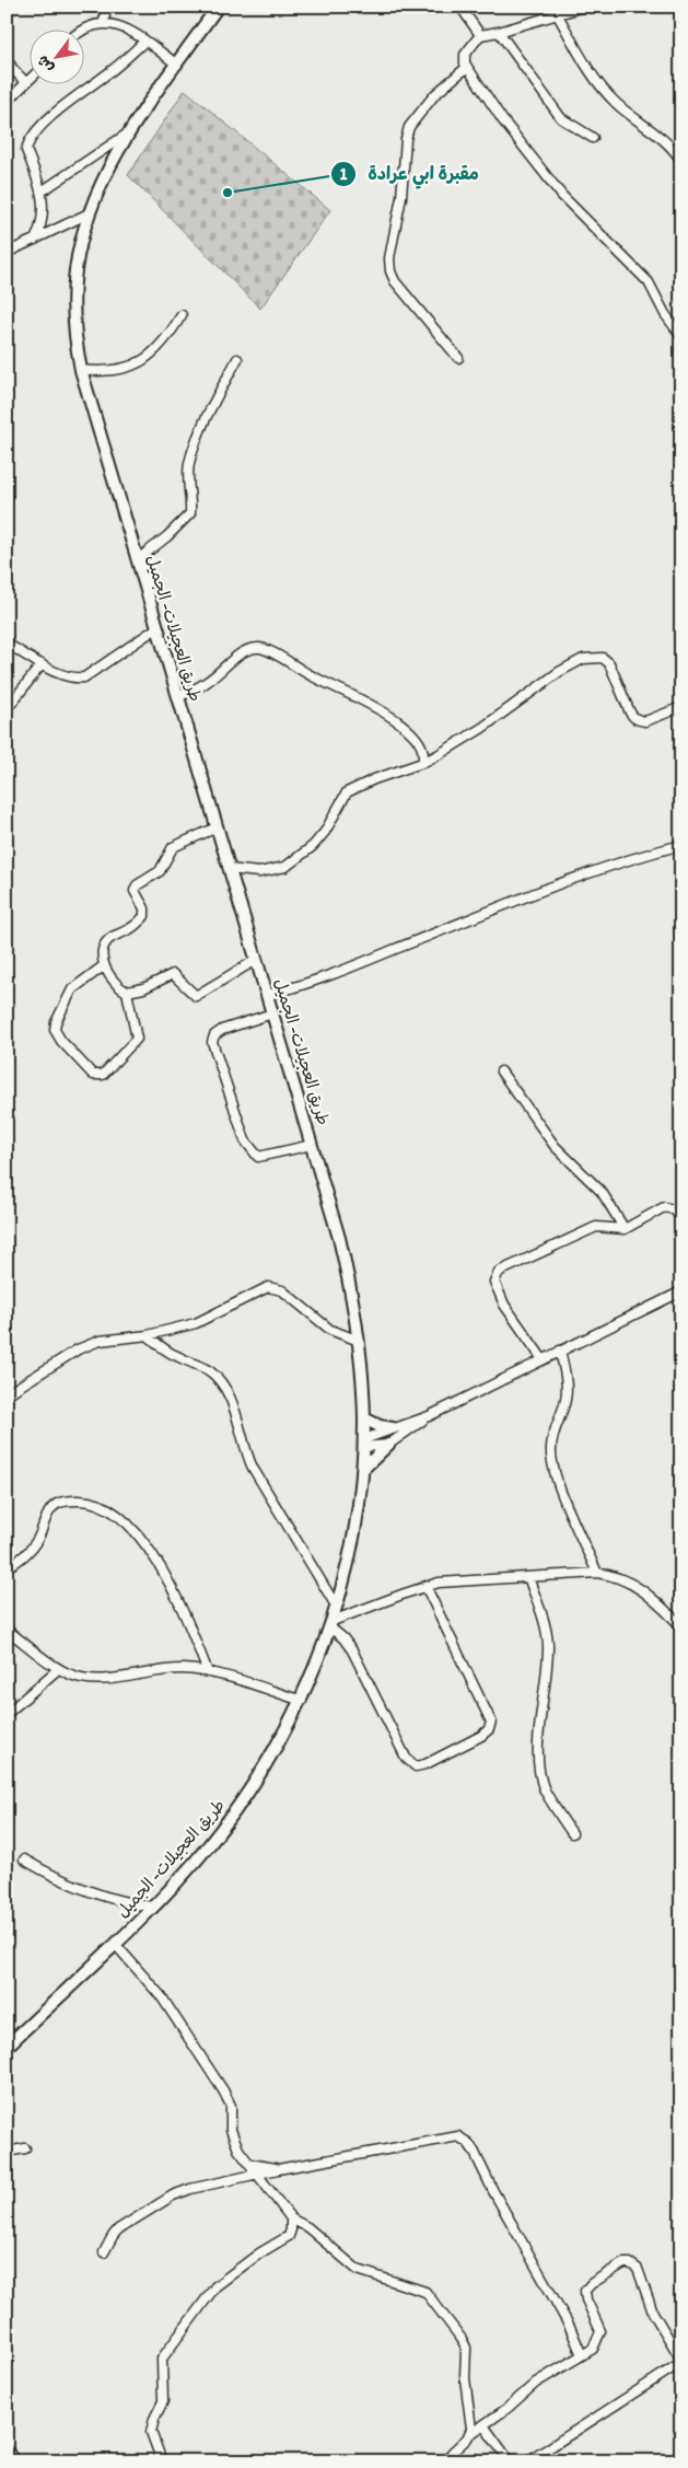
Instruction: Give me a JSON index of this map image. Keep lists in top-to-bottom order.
{
  "streets": {
    "main road": ["طريق العجيلات- الجميل"]
  },
  "places": ["مقبرة ابي عرادة"],
  "north": "bottom left"
}
